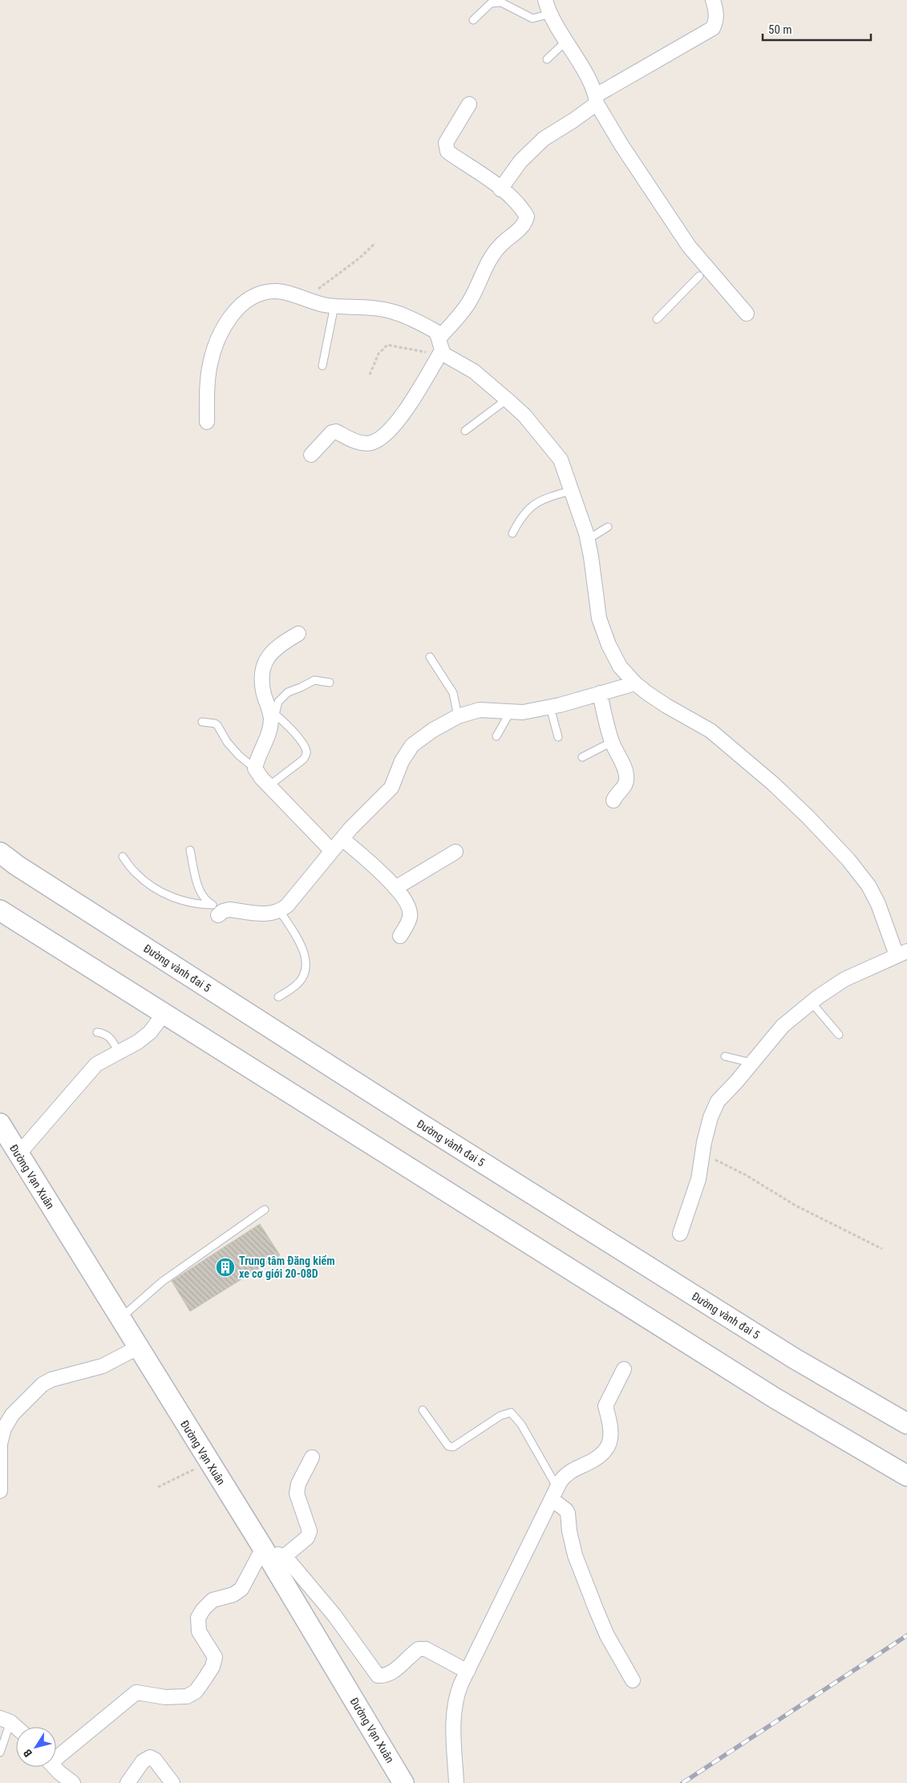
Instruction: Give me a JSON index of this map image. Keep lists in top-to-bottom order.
{
  "streets": {
    "main road": ["Đường vành đai 5", "Đường Vạn Xuân"]
  },
  "places": {
    "building": ["Trung tâm Đăng kiểm xe cơ giới 20-08D"]
  },
  "scale_bar": "50 m",
  "north": "bottom left"
}
